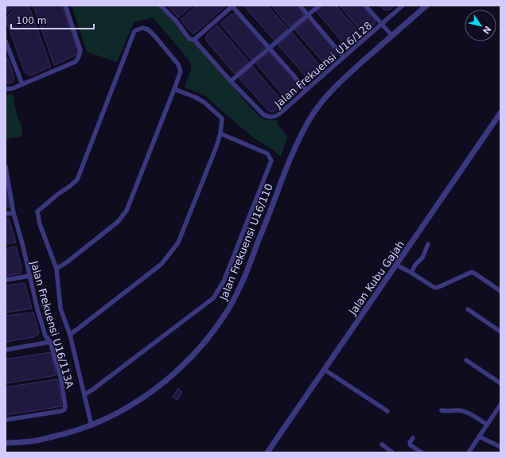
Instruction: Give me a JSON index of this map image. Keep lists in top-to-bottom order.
{
  "streets": {
    "street": [
      "Jalan Frekuensi U16/128",
      "Jalan Frekuensi U16/110",
      "Jalan Kubu Gajah",
      "Jalan Frekuensi U16/113A"
    ]
  },
  "scale_bar": "100 m",
  "north": "bottom right"
}
